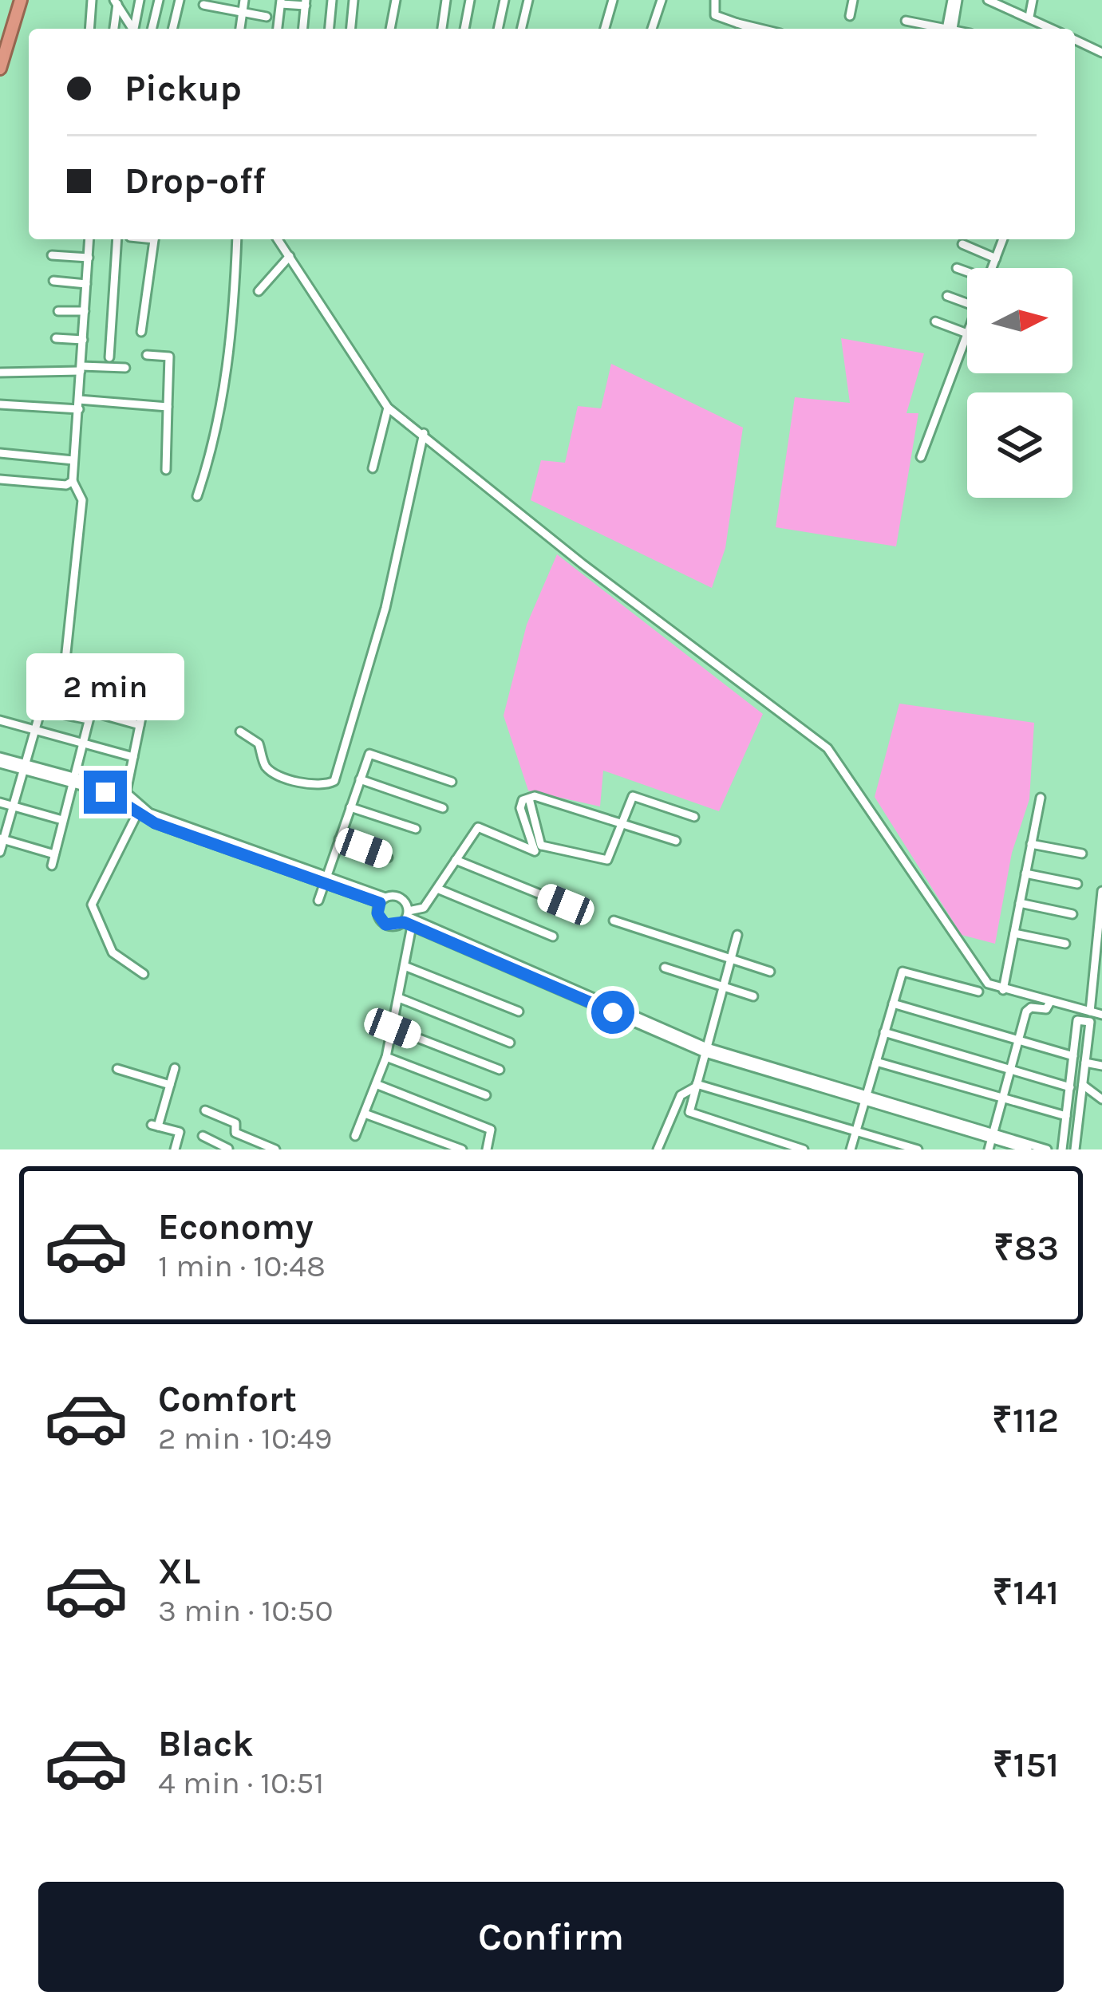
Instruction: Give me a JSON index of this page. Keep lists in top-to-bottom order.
{
  "north": "right",
  "page": {
    "banner": ["Pickup", "Drop-off"],
    "bubble": "2 min",
    "list": [
      {
        "name": "Economy",
        "note": "1 min · 10:48",
        "value": "₹83"
      },
      {
        "name": "Comfort",
        "note": "2 min · 10:49",
        "value": "₹112"
      },
      {
        "name": "XL",
        "note": "3 min · 10:50",
        "value": "₹141"
      },
      {
        "name": "Black",
        "note": "4 min · 10:51",
        "value": "₹151"
      }
    ],
    "buttons": "Confirm"
  }
}
